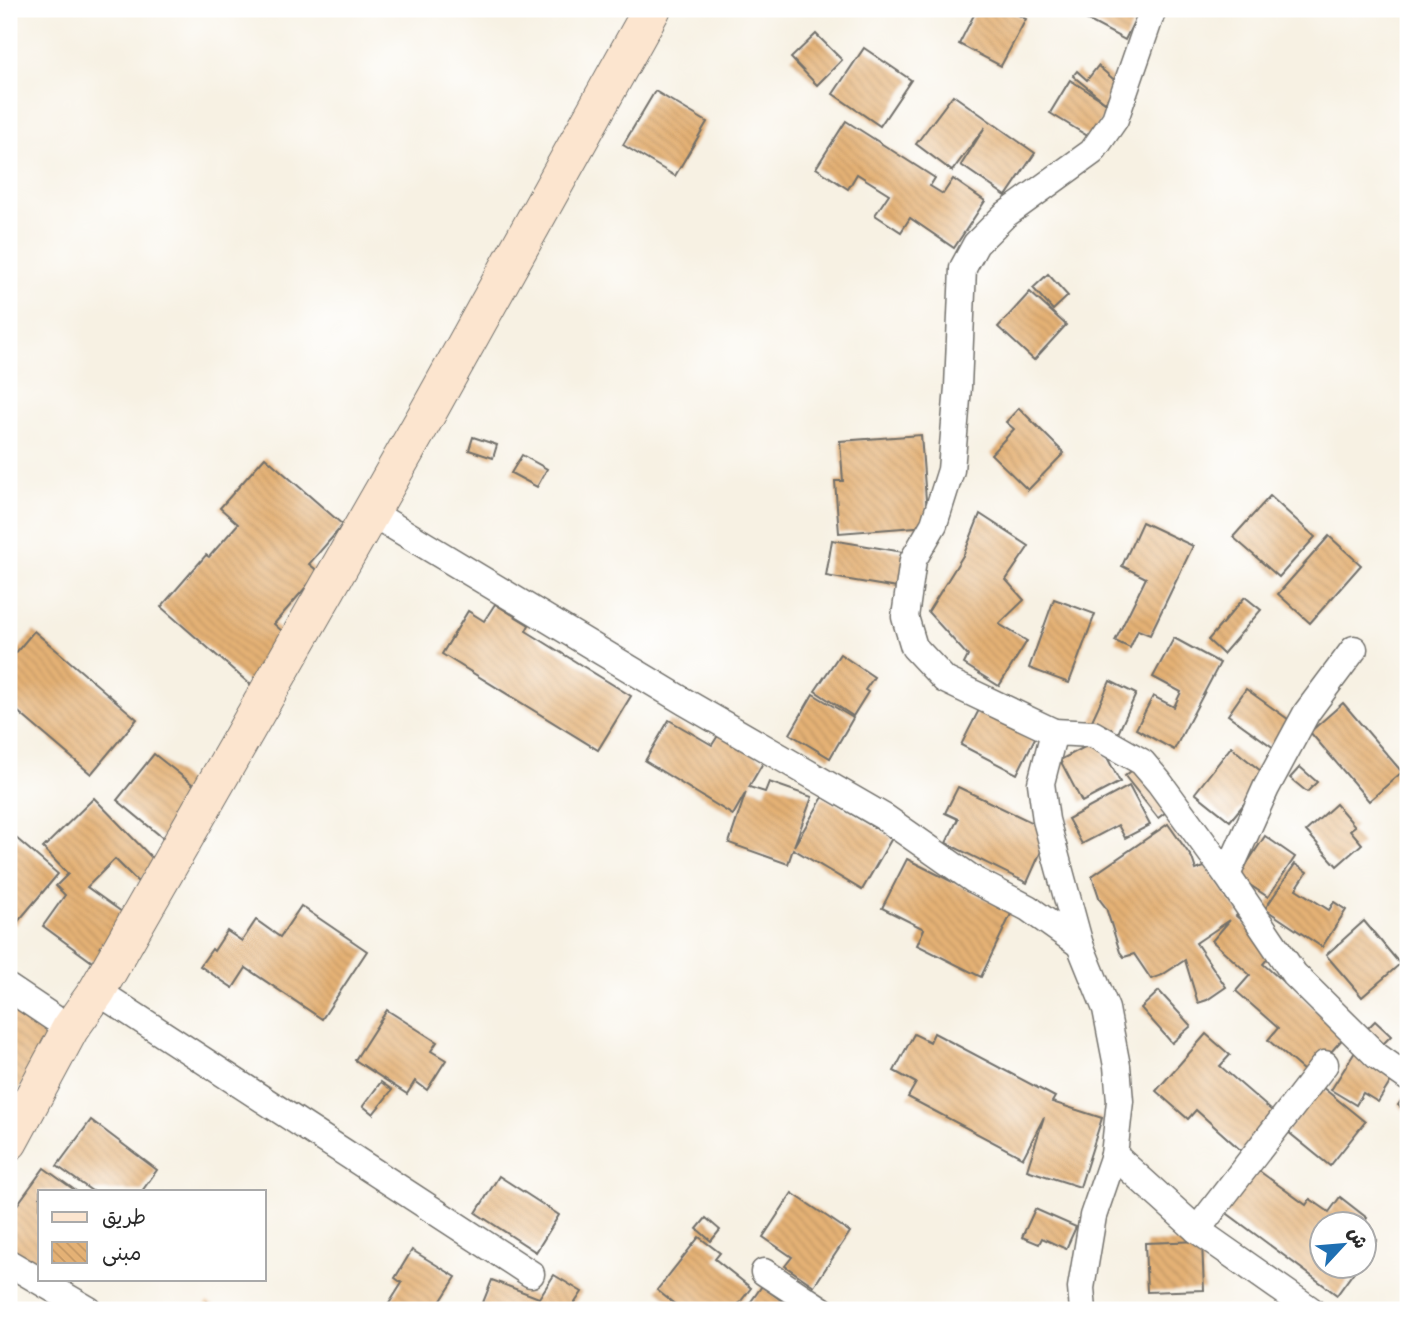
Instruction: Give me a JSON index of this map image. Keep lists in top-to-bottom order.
{
  "legend": ["طريق", "مبنى"],
  "north": "top right"
}
